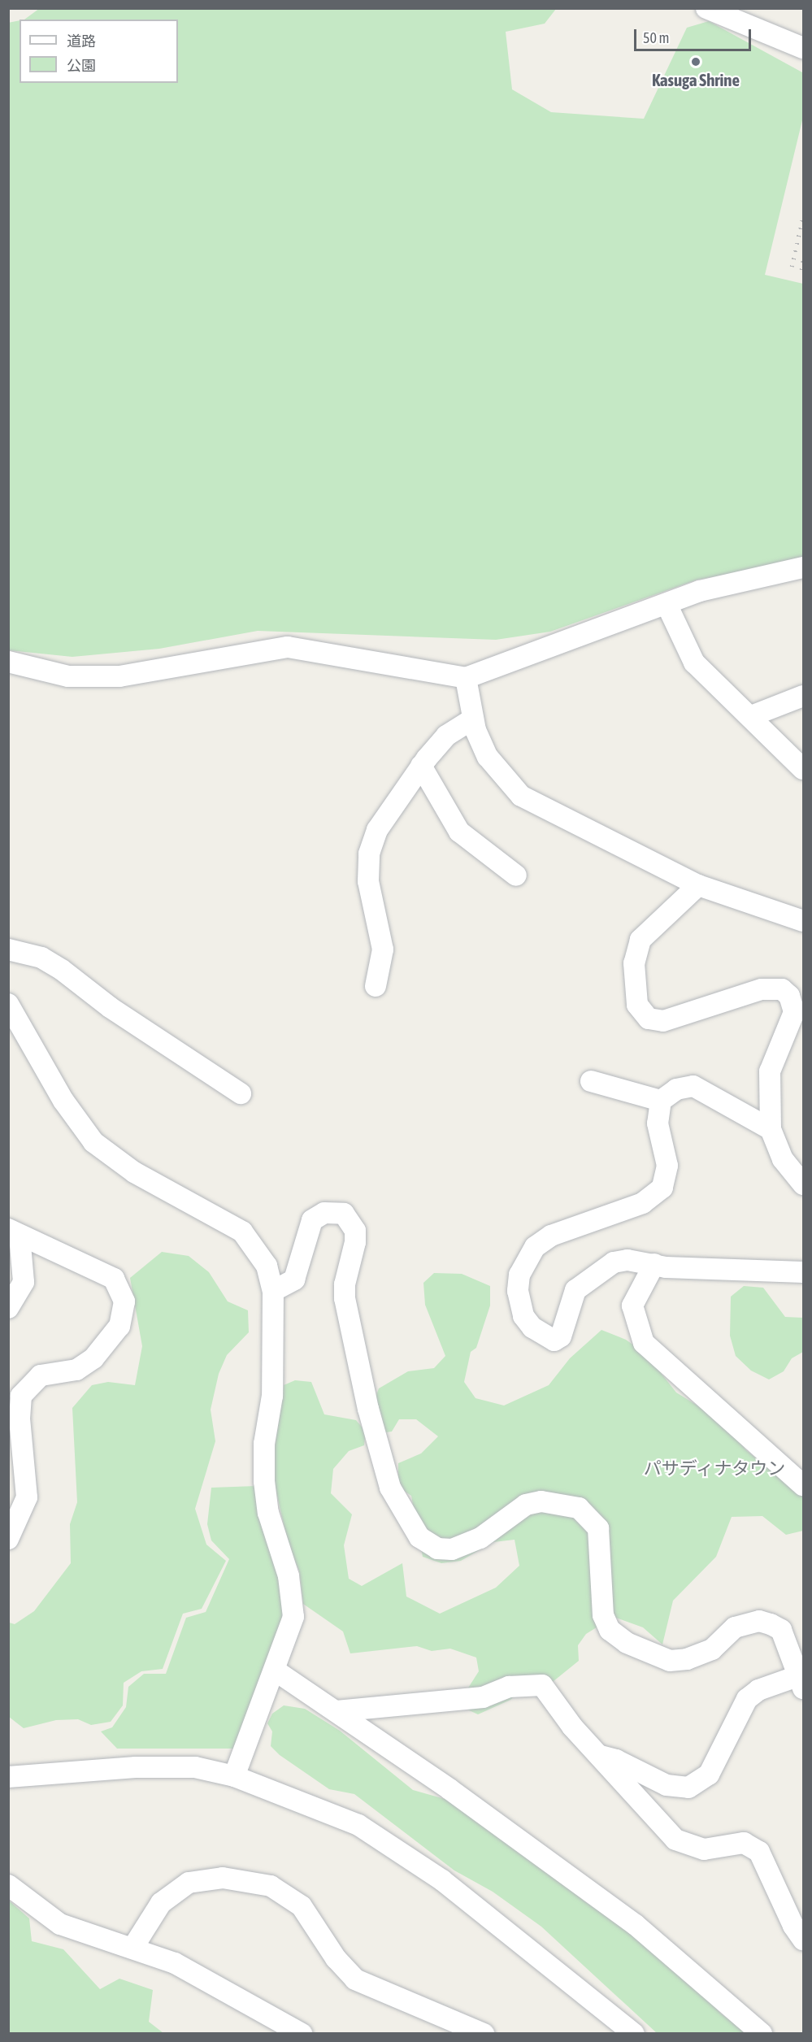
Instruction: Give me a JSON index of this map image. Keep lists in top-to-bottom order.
{
  "districts": ["パサディナタウン"],
  "places": ["Kasuga Shrine"],
  "legend": ["道路", "公園"],
  "scale_bar": "50 m"
}
